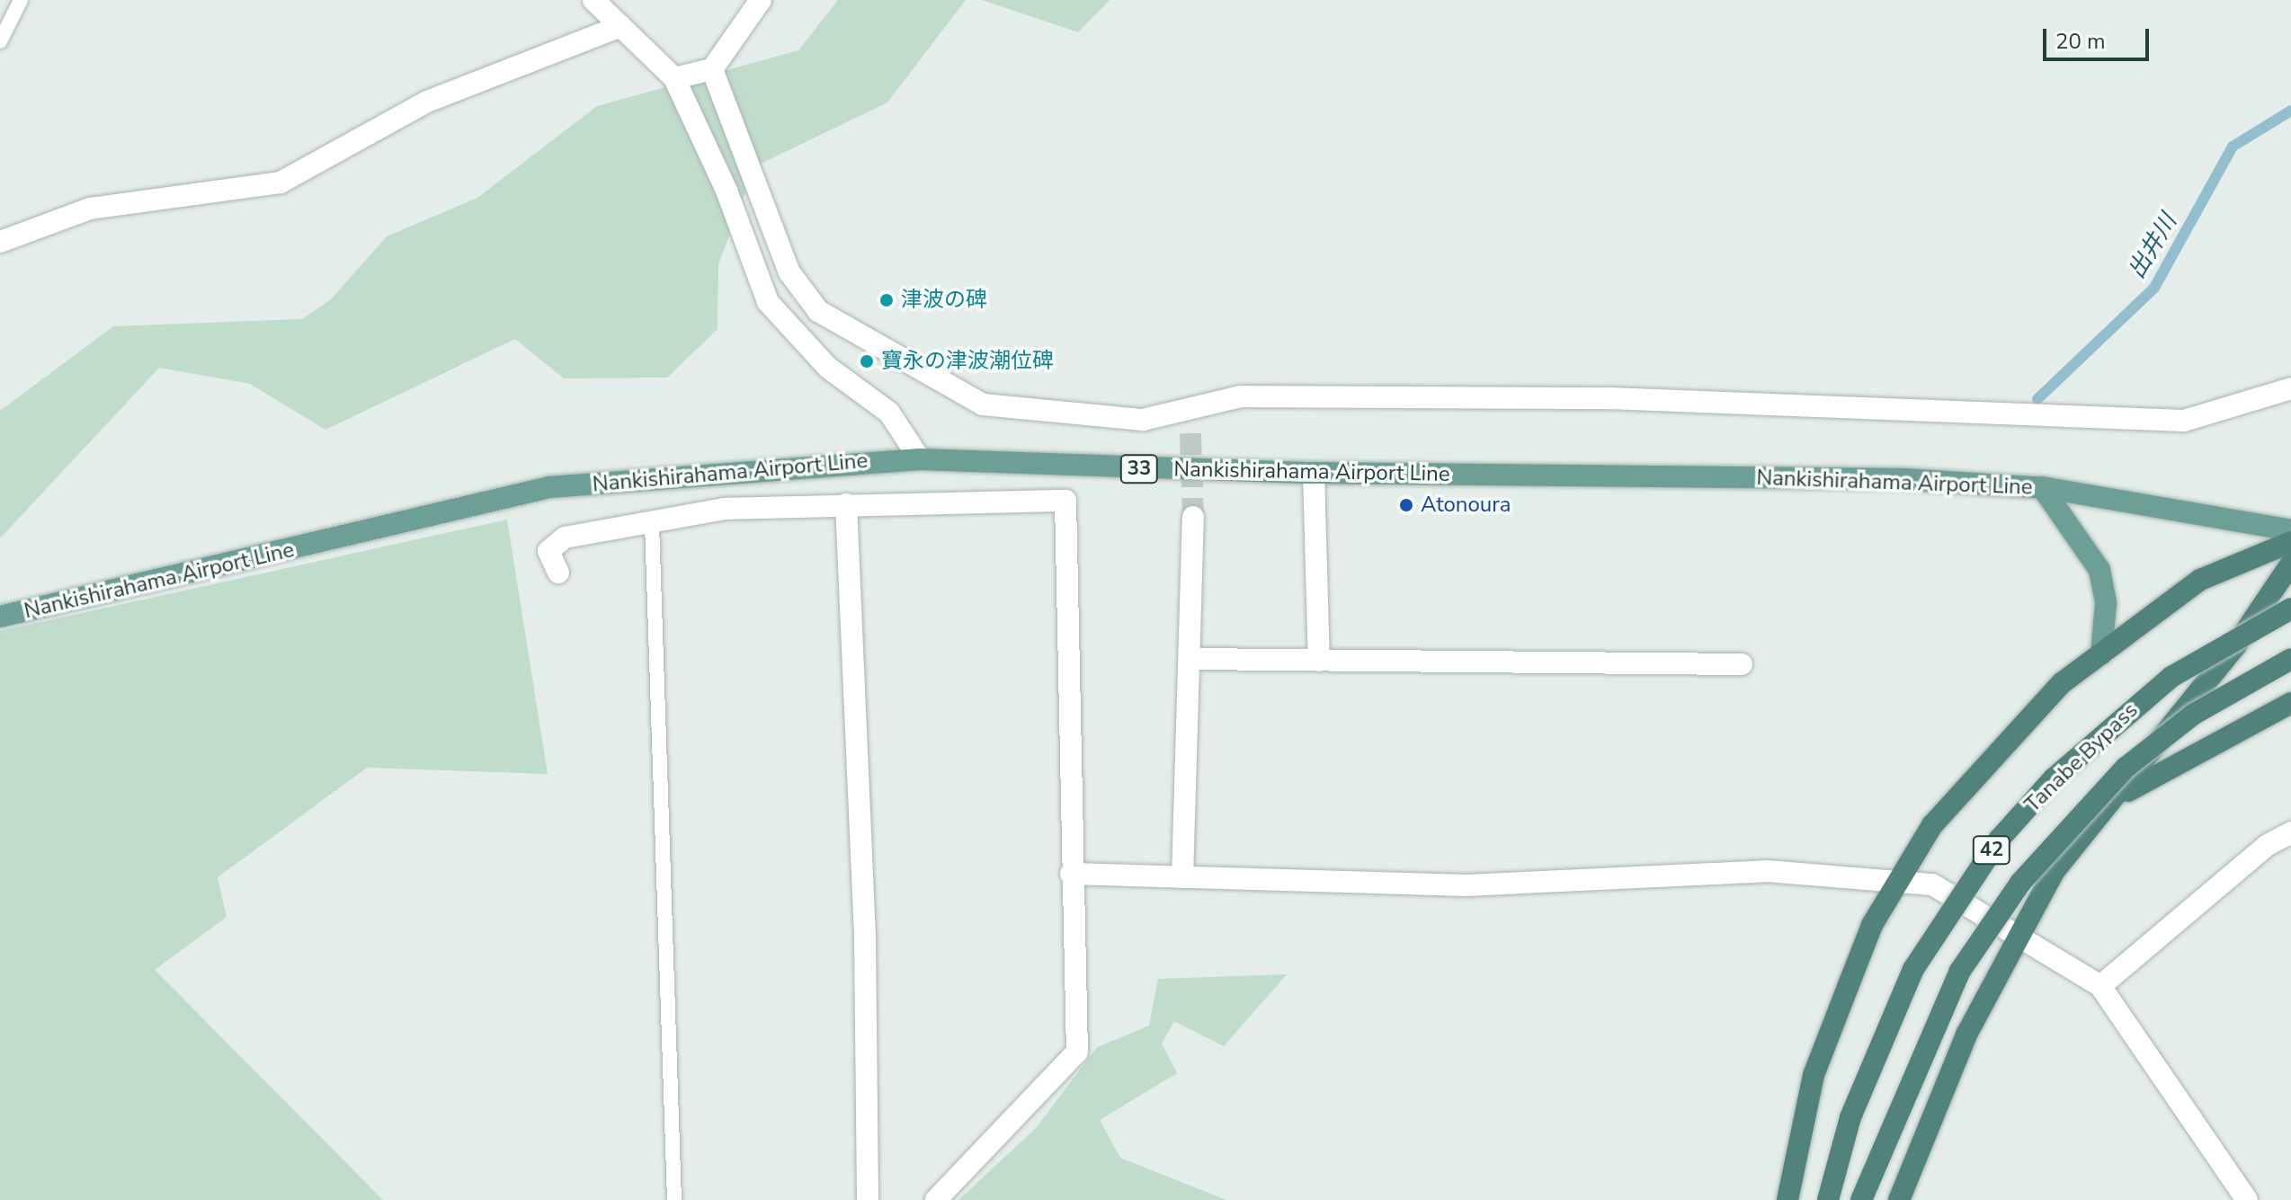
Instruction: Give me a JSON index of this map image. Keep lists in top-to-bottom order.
{
  "streets": {
    "highway": ["Tanabe Bypass", "42"],
    "main road": ["33", "Nankishirahama Airport Line"]
  },
  "water": ["出井川"],
  "places": ["津波の碑", "寶永の津波潮位碑", "Atonoura"],
  "scale_bar": "20 m"
}
